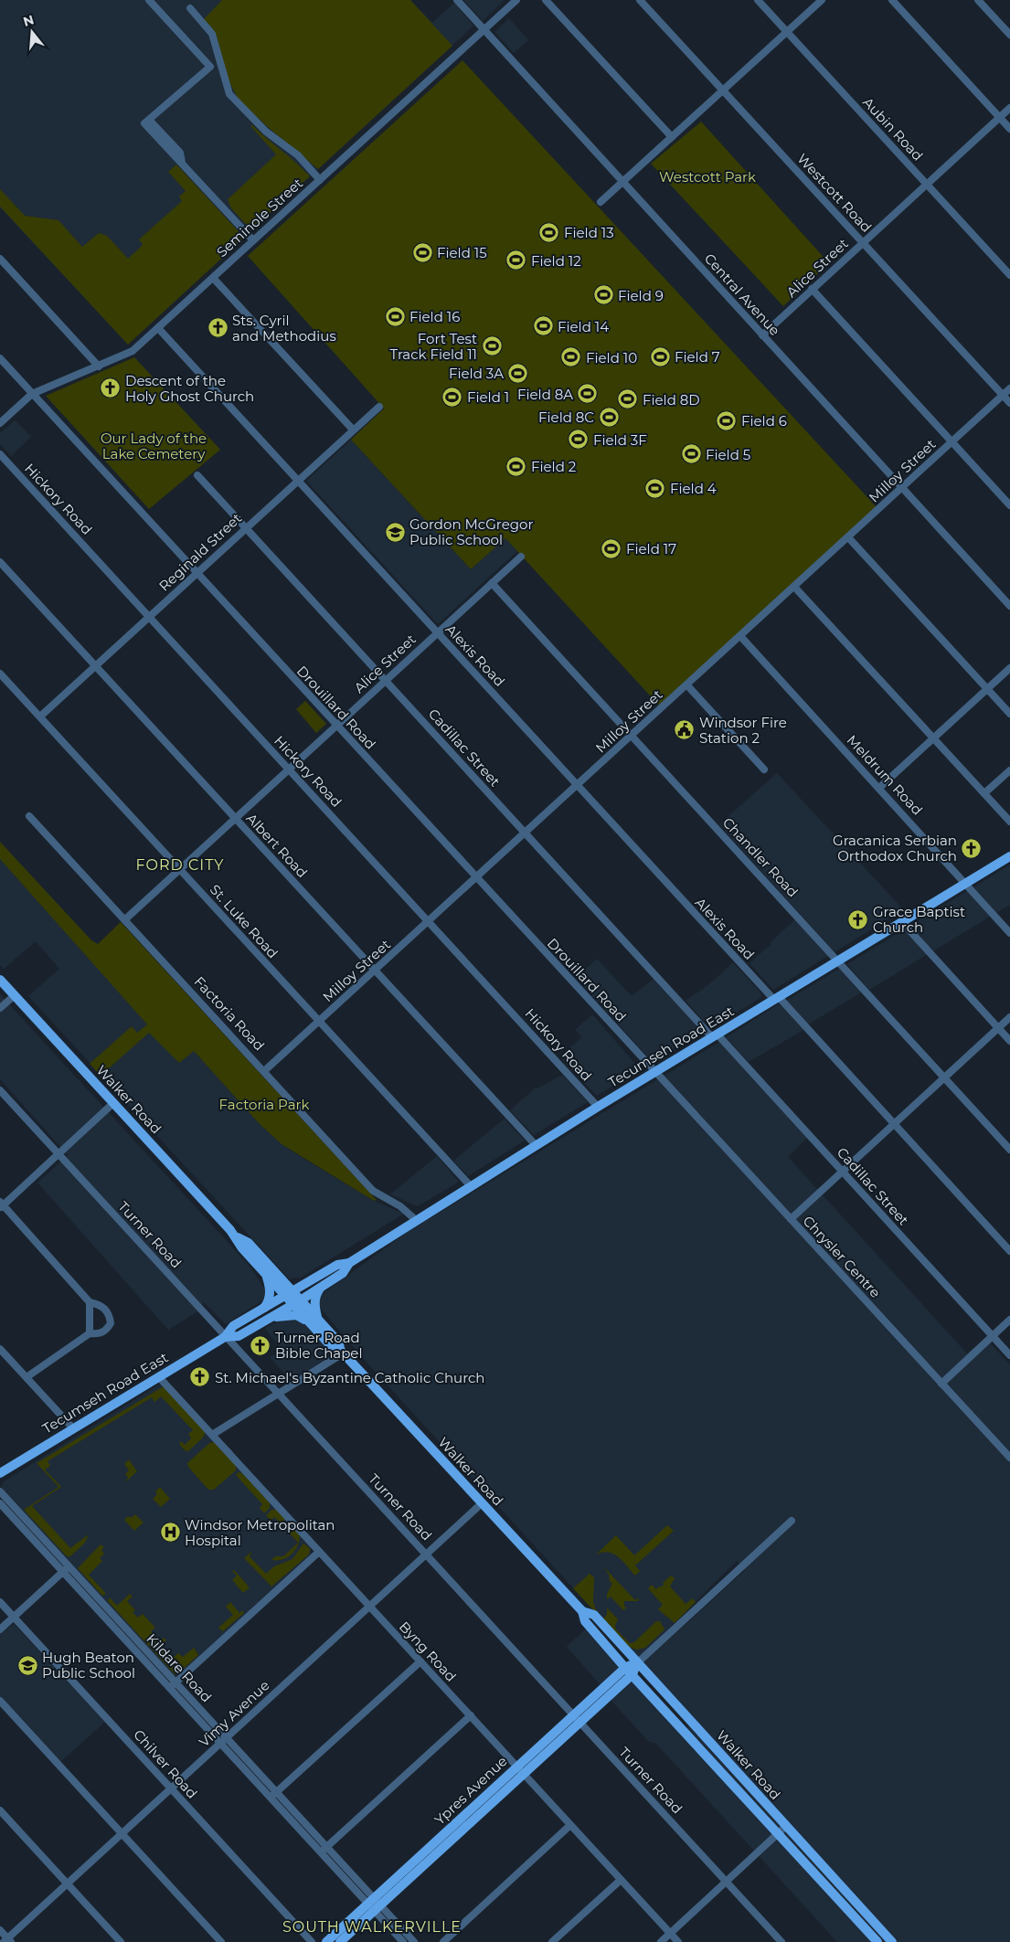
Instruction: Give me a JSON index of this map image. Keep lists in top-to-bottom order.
{
  "streets": {
    "main road": ["Tecumseh Road East", "Walker Road", "Ypres Avenue"],
    "street": [
      "Aubin Road",
      "Westcott Road",
      "Seminole Street",
      "Alice Street",
      "Central Avenue",
      "Milloy Street",
      "Hickory Road",
      "Reginald Street",
      "Alexis Road",
      "Drouillard Road",
      "Cadillac Street",
      "Meldrum Road",
      "Albert Road",
      "Chandler Road",
      "St. Luke Road",
      "Factoria Road",
      "Turner Road",
      "Chrysler Centre",
      "Byng Road",
      "Kildare Road",
      "Vimy Avenue",
      "Chilver Road"
    ]
  },
  "crossings": [
    ["Aubin Road", "Alice Street"],
    ["Westcott Road", "Alice Street"],
    ["Westcott Road", "Milloy Street"],
    ["Seminole Street", "Central Avenue"],
    ["Seminole Street", "Alexis Road"],
    ["Seminole Street", "Drouillard Road"],
    ["Alice Street", "Central Avenue"],
    ["Alice Street", "Hickory Road"],
    ["Alice Street", "Alexis Road"],
    ["Alice Street", "Drouillard Road"],
    ["Alice Street", "Cadillac Street"],
    ["Alice Street", "Albert Road"],
    ["Alice Street", "Chandler Road"],
    ["Alice Street", "St. Luke Road"],
    ["Alice Street", "Factoria Road"],
    ["Central Avenue", "Milloy Street"],
    ["Milloy Street", "Hickory Road"],
    ["Milloy Street", "Alexis Road"],
    ["Milloy Street", "Drouillard Road"],
    ["Milloy Street", "Cadillac Street"],
    ["Milloy Street", "Meldrum Road"],
    ["Milloy Street", "Albert Road"],
    ["Milloy Street", "Chandler Road"],
    ["Milloy Street", "St. Luke Road"],
    ["Milloy Street", "Factoria Road"],
    ["Hickory Road", "Reginald Street"],
    ["Hickory Road", "Tecumseh Road East"],
    ["Reginald Street", "Alexis Road"],
    ["Reginald Street", "Drouillard Road"],
    ["Reginald Street", "Cadillac Street"],
    ["Reginald Street", "Albert Road"],
    ["Reginald Street", "St. Luke Road"],
    ["Alexis Road", "Tecumseh Road East"],
    ["Drouillard Road", "Tecumseh Road East"],
    ["Drouillard Road", "Chrysler Centre"],
    ["Cadillac Street", "Tecumseh Road East"],
    ["Meldrum Road", "Tecumseh Road East"],
    ["Albert Road", "Tecumseh Road East"],
    ["Chandler Road", "Tecumseh Road East"],
    ["St. Luke Road", "Tecumseh Road East"],
    ["Factoria Road", "Tecumseh Road East"],
    ["Tecumseh Road East", "Walker Road"],
    ["Tecumseh Road East", "Turner Road"],
    ["Tecumseh Road East", "Chrysler Centre"],
    ["Tecumseh Road East", "Byng Road"],
    ["Walker Road", "Vimy Avenue"],
    ["Walker Road", "Ypres Avenue"],
    ["Turner Road", "Vimy Avenue"],
    ["Turner Road", "Ypres Avenue"],
    ["Byng Road", "Vimy Avenue"],
    ["Byng Road", "Ypres Avenue"],
    ["Kildare Road", "Vimy Avenue"],
    ["Kildare Road", "Ypres Avenue"],
    ["Vimy Avenue", "Chilver Road"]
  ],
  "districts": ["FORD CITY", "SOUTH WALKERVILLE"],
  "parks": ["Westcott Park", "Our Lady of the Lake Cemetery", "Factoria Park"],
  "places": {
    "sports": [
      "Field 13",
      "Field 15",
      "Field 12",
      "Field 9",
      "Field 16",
      "Field 14",
      "Fort Test Track Field 11",
      "Field 7",
      "Field 10",
      "Field 3A",
      "Field 8A",
      "Field 1",
      "Field 8D",
      "Field 8C",
      "Field 6",
      "Field 3F",
      "Field 5",
      "Field 2",
      "Field 4",
      "Field 17"
    ],
    "church": [
      "Sts. Cyril and Methodius",
      "Descent of the Holy Ghost Church",
      "Gracanica Serbian Orthodox Church",
      "Grace Baptist Church",
      "Turner Road Bible Chapel",
      "St. Michael's Byzantine Catholic Church"
    ],
    "school or university": ["Gordon McGregor Public School", "Hugh Beaton Public School"],
    "public building": ["Windsor Fire Station 2"],
    "hospital": ["Windsor Metropolitan Hospital"]
  },
  "north": "top"
}
